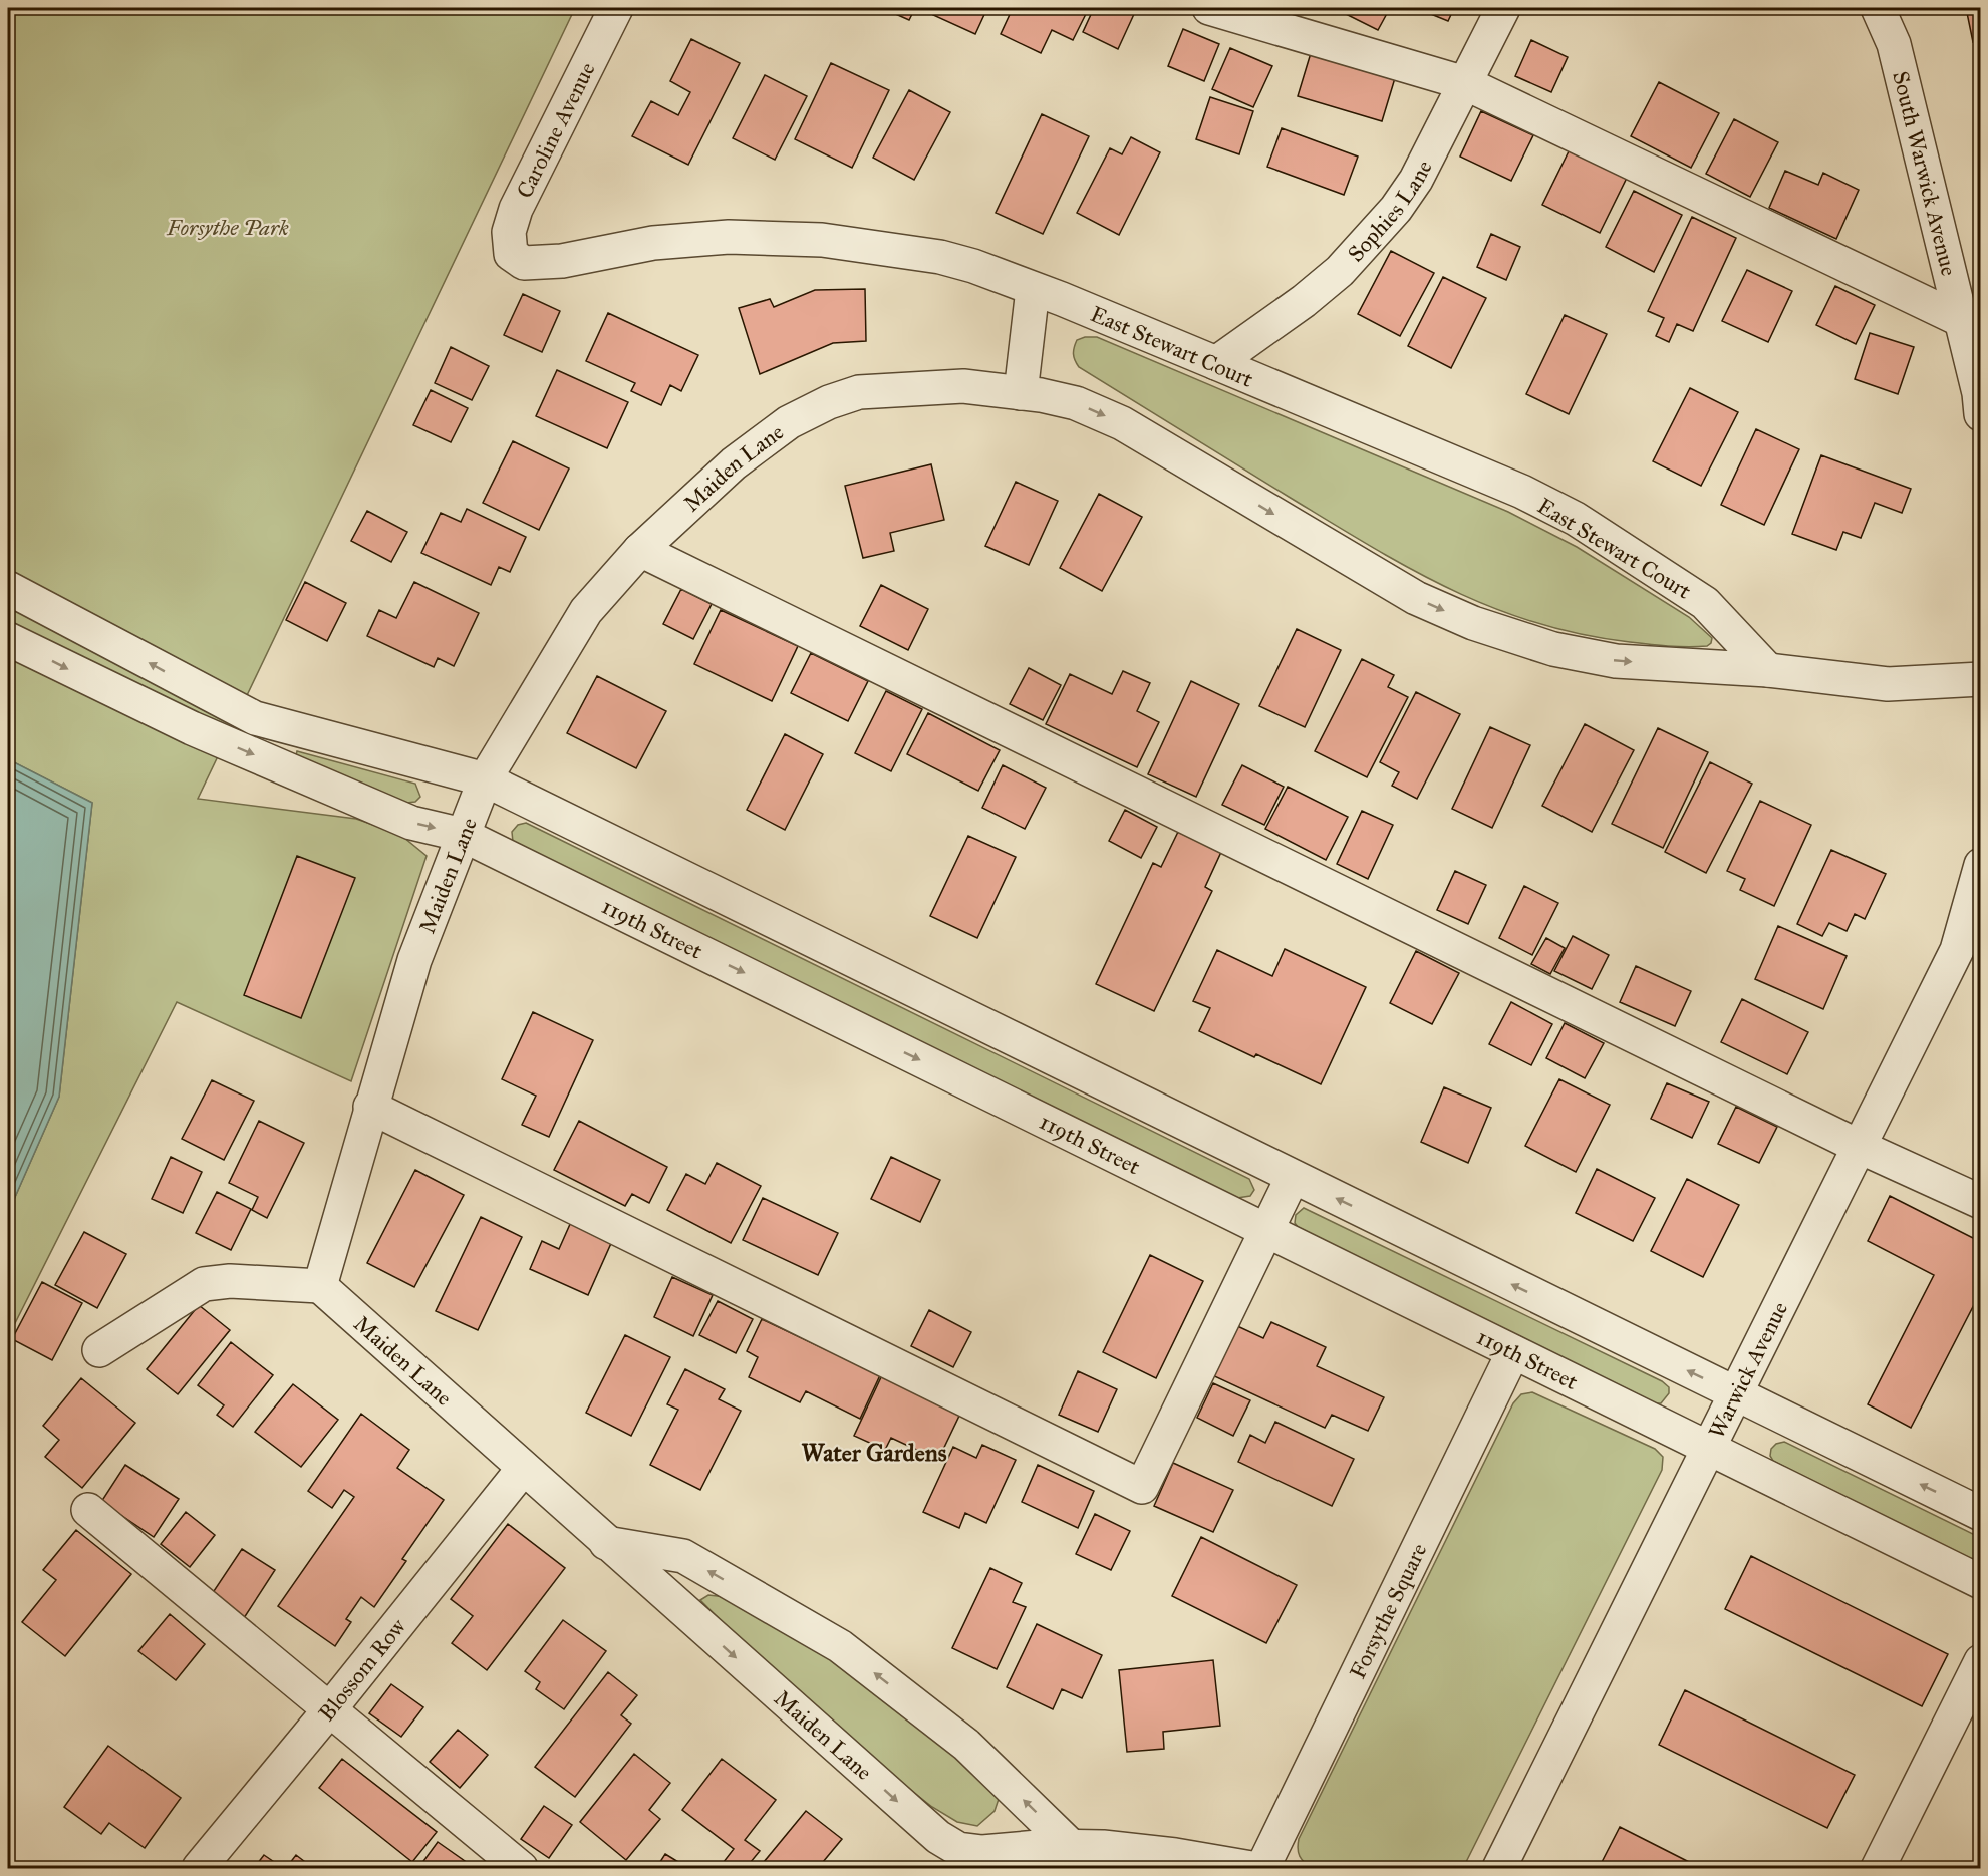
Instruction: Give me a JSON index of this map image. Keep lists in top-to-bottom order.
{
  "streets": {
    "street": [
      "Caroline Avenue",
      "South Warwick Avenue",
      "Sophies Lane",
      "East Stewart Court",
      "Maiden Lane",
      "119th Street",
      "Warwick Avenue",
      "Forsythe Square",
      "Blossom Row"
    ]
  },
  "crossings": [
    ["Caroline Avenue", "East Stewart Court"],
    ["Sophies Lane", "East Stewart Court"],
    ["Maiden Lane", "119th Street"],
    ["Maiden Lane", "Blossom Row"],
    ["119th Street", "Warwick Avenue"],
    ["119th Street", "Forsythe Square"]
  ],
  "districts": ["Water Gardens"],
  "parks": ["Forsythe Park"]
}
